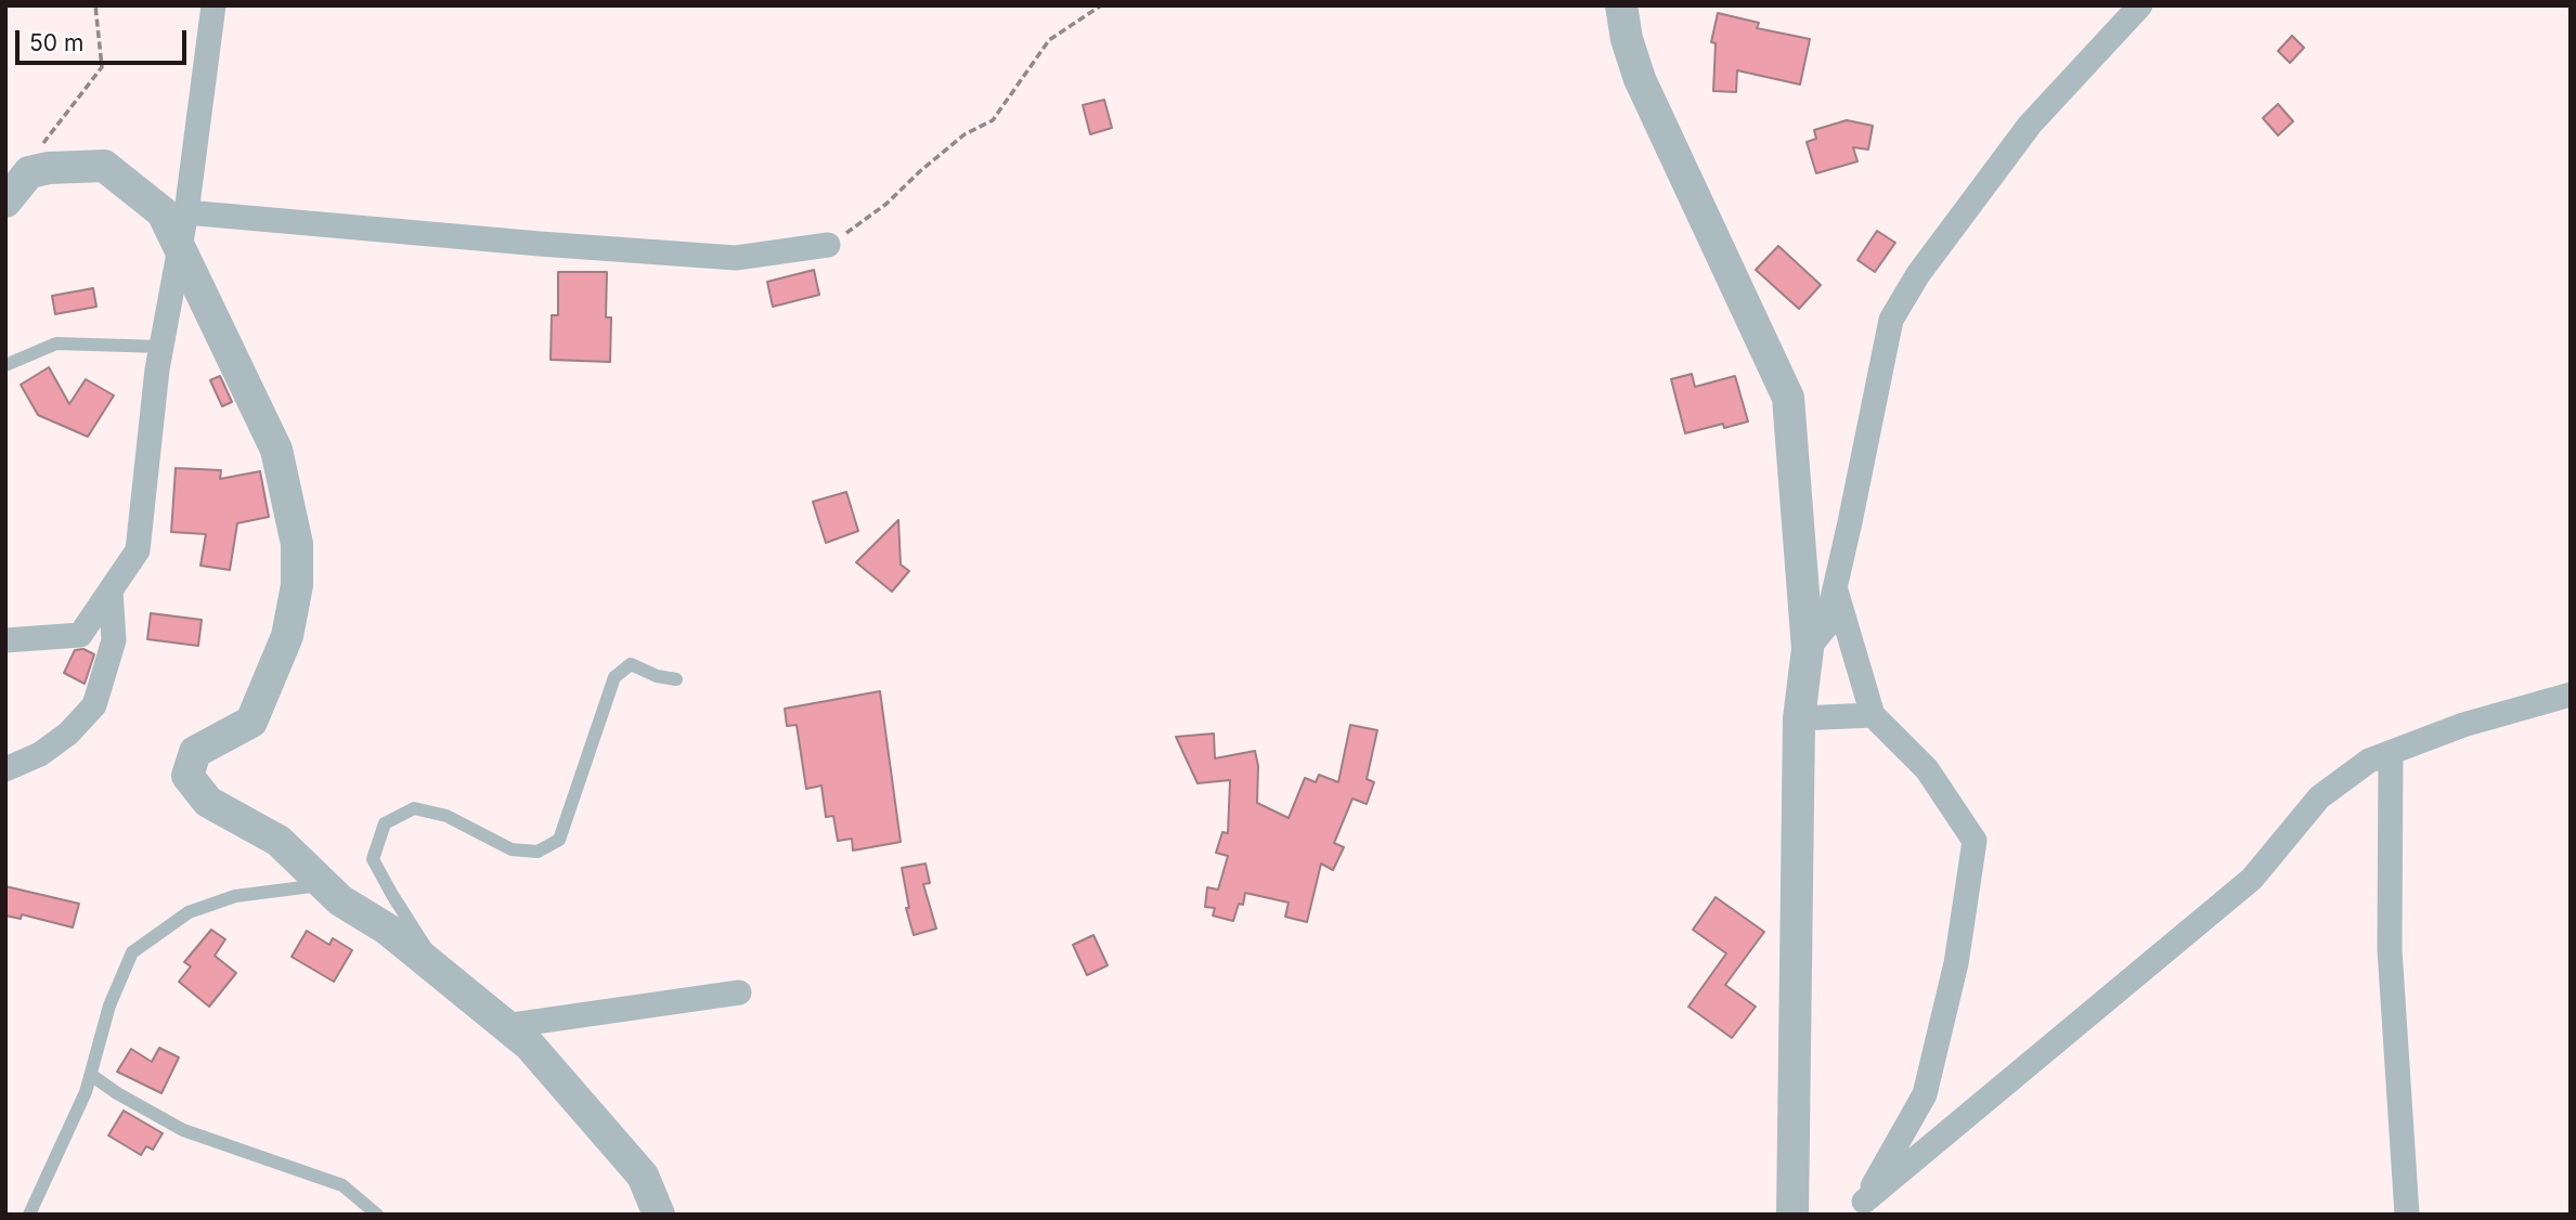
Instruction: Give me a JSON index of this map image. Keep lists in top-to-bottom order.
{
  "scale_bar": "50 m"
}
